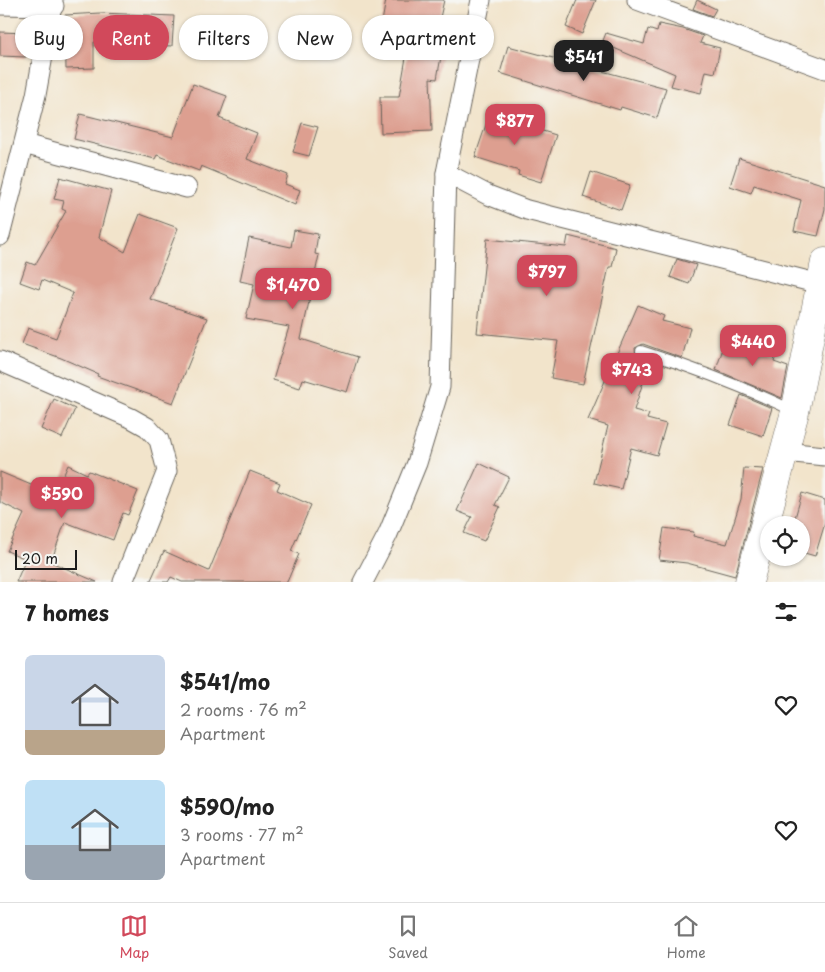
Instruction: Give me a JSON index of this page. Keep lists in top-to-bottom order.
{
  "scale_bar": "20 m",
  "page": {
    "chip": [
      "Buy",
      "Rent",
      "Filters",
      "New",
      "Apartment"
    ],
    "price": [
      "$541",
      "$877",
      "$797",
      "$1,470",
      "$440",
      "$743",
      "$590"
    ],
    "scale": "20 m",
    "heading": "7 homes",
    "list": [
      {
        "name": "$541/mo",
        "note": "2 rooms · 76 m² · Apartment"
      },
      {
        "name": "$590/mo",
        "note": "3 rooms · 77 m² · Apartment"
      }
    ],
    "tabs": ["Map", "Saved", "Home"]
  }
}
